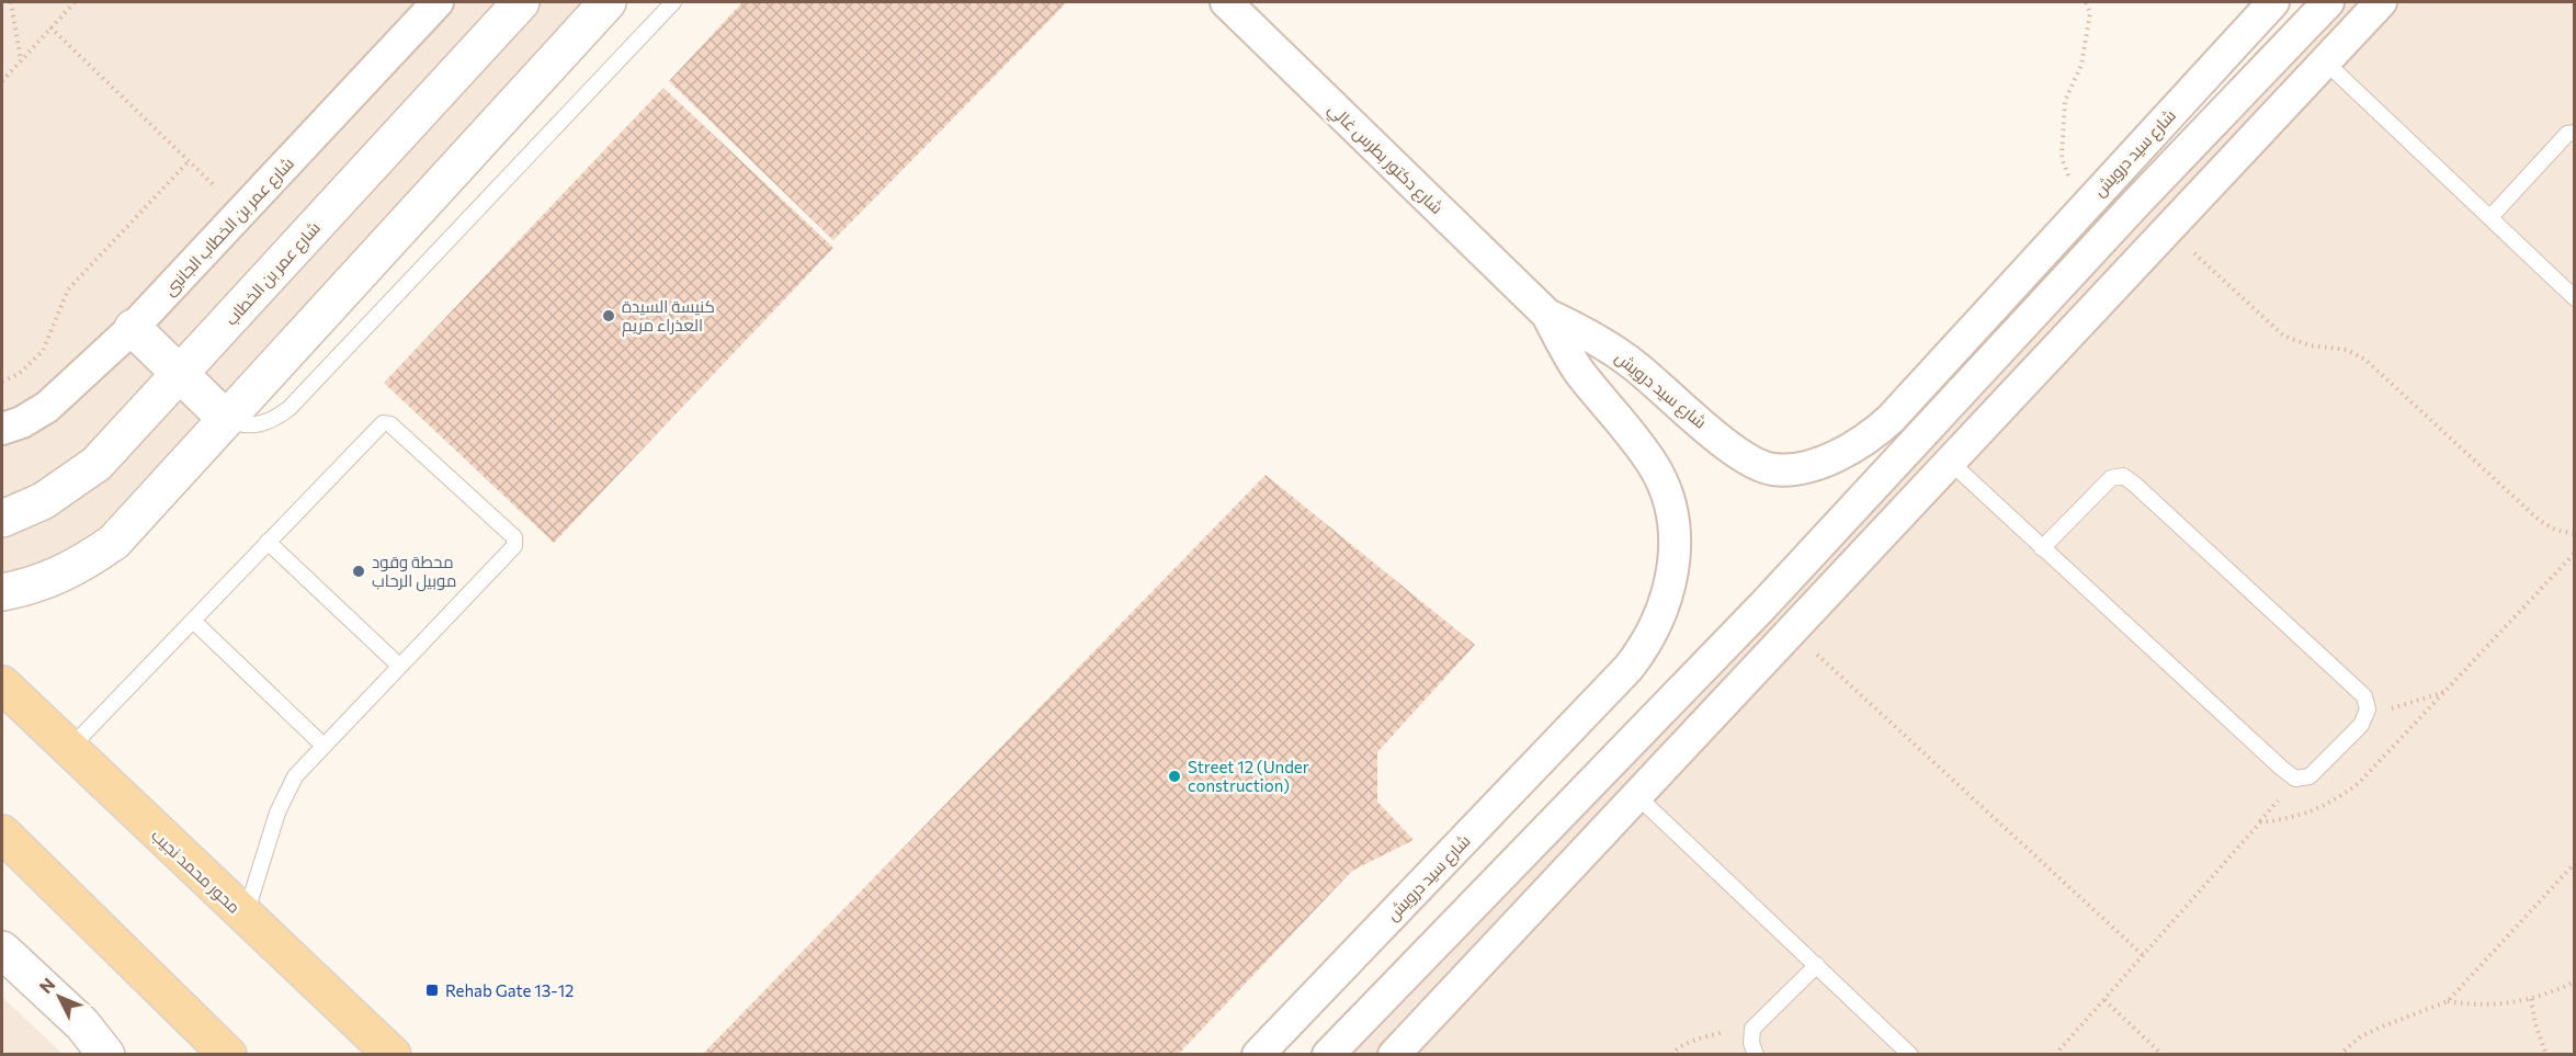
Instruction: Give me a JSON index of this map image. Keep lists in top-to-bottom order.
{
  "streets": {
    "main road": ["محور محمد نجيب"],
    "street": [
      "شارع سيد درويش",
      "شارع دكتور بطرس غالي",
      "شارع عمر بن الخطاب الجانبى",
      "شارع عمر بن الخطاب"
    ]
  },
  "crossings": [
    ["شارع سيد درويش", "شارع دكتور بطرس غالي"]
  ],
  "places": {
    "other": ["كنيسة السيدة العذراء مريم", "محطة وقود موبيل الرحاب", "Street 12 (Under construction)"],
    "transit": ["Rehab Gate 13-12"]
  },
  "north": "top left"
}
